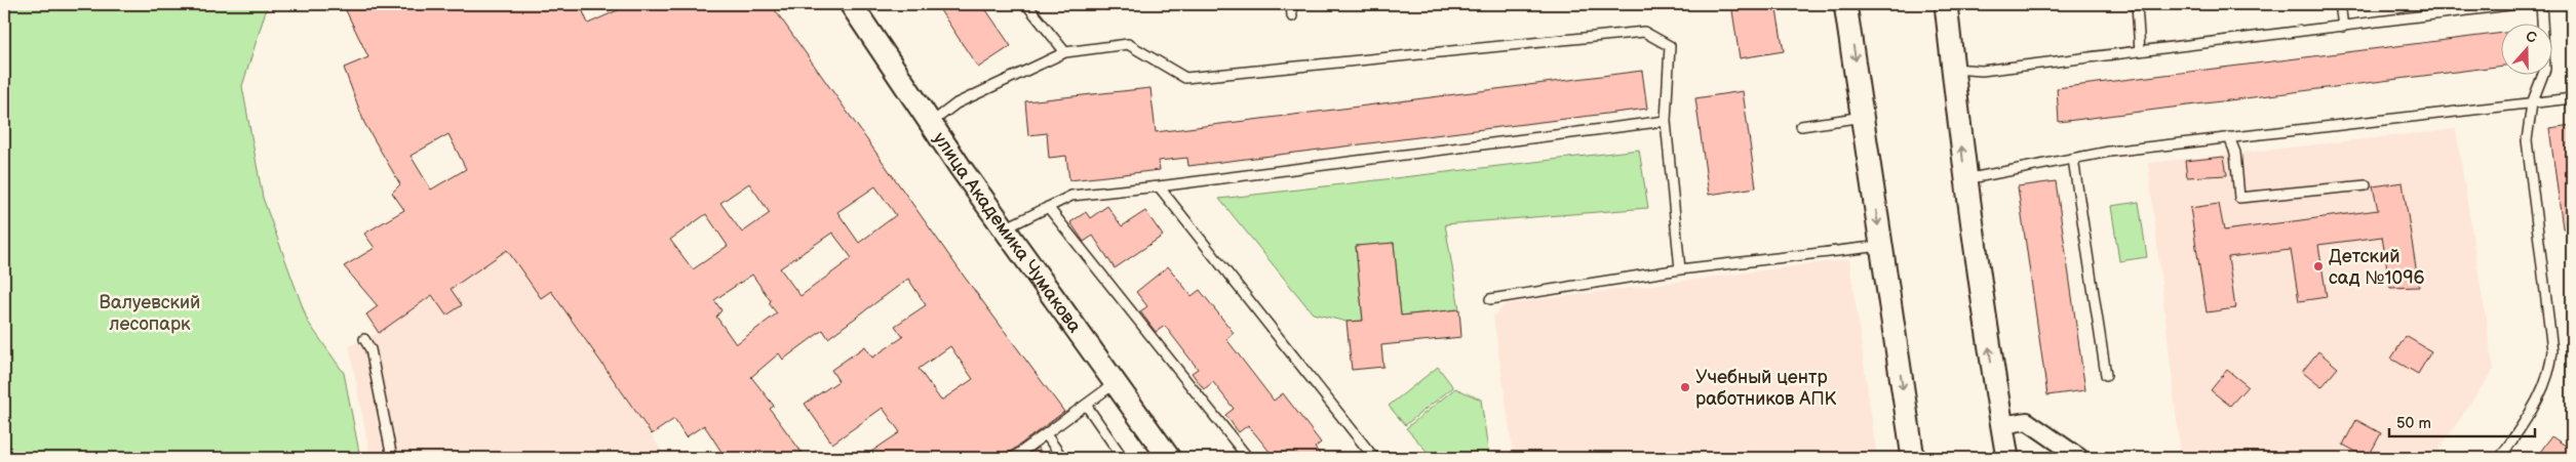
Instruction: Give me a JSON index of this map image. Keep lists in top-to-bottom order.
{
  "streets": {
    "street": ["улица Академика Чумакова"]
  },
  "parks": ["Валуевский лесопарк"],
  "places": ["Детский сад №1096", "Учебный центр работников АПК"],
  "scale_bar": "50 m",
  "north": "top"
}
